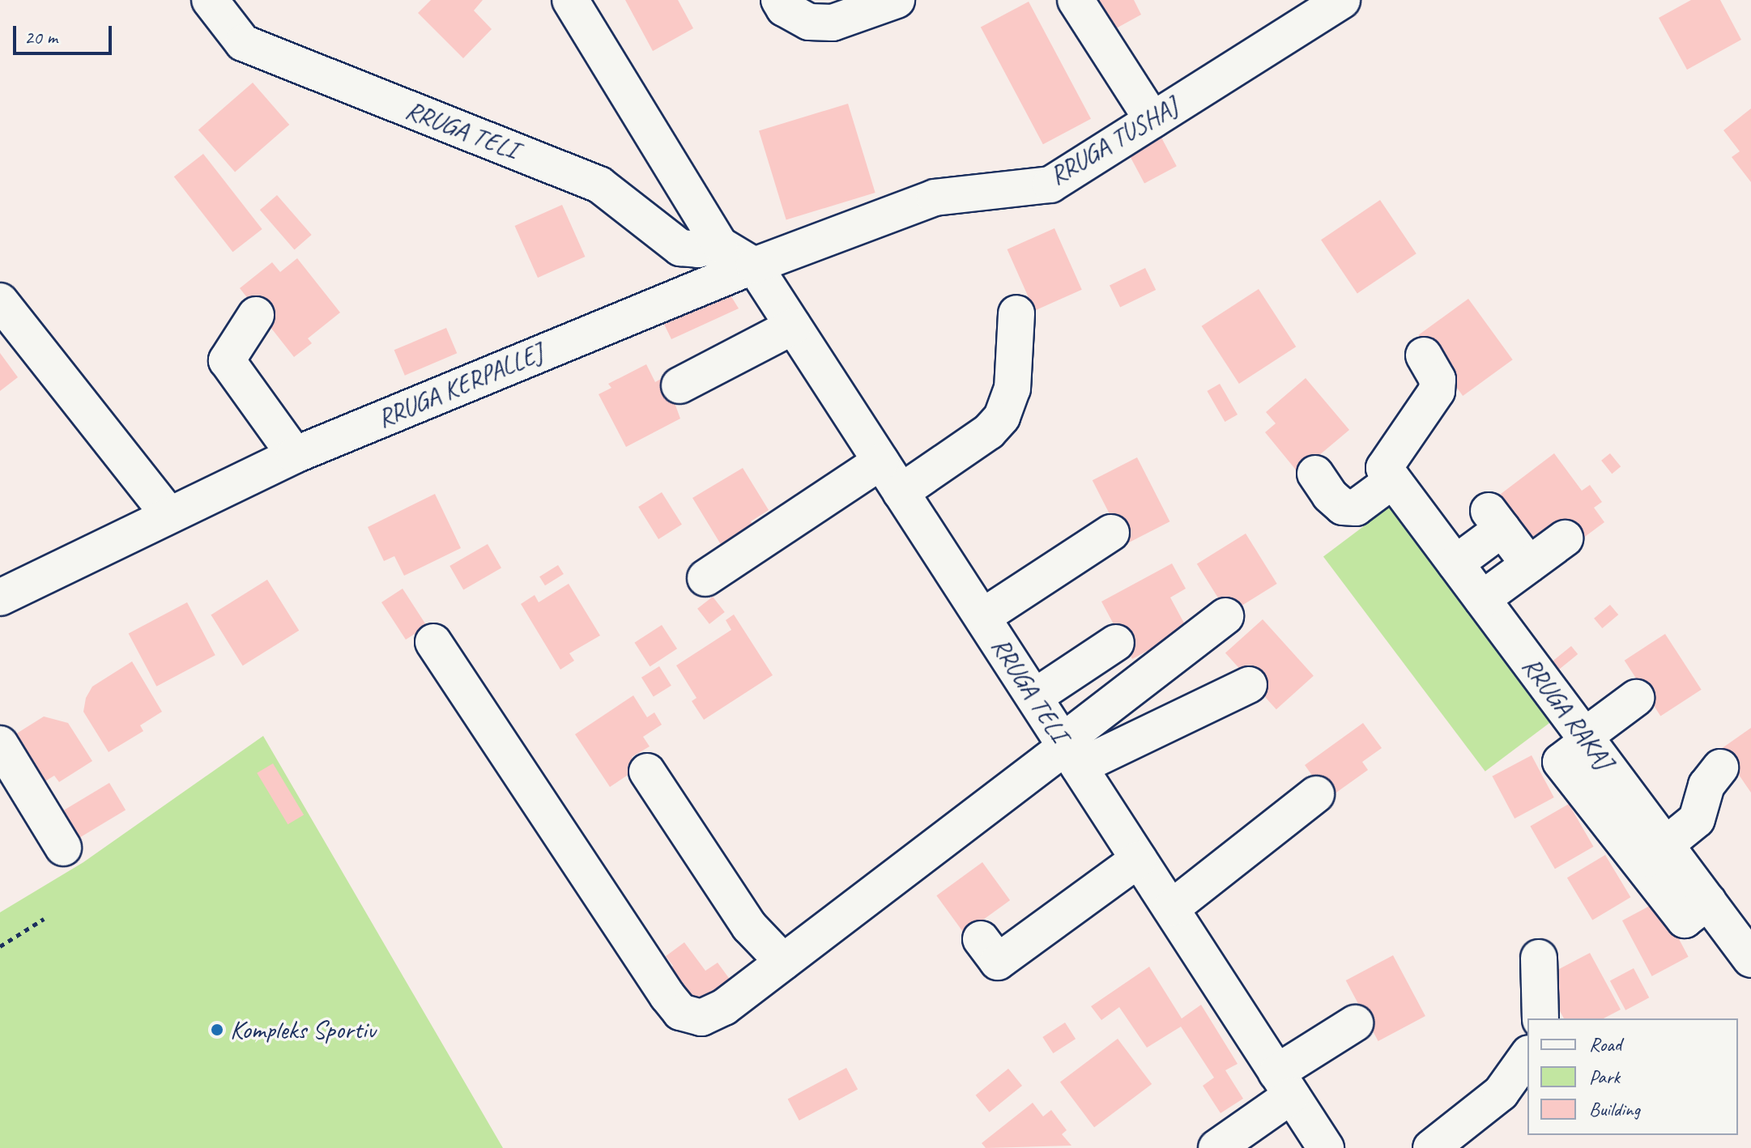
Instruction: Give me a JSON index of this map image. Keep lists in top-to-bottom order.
{
  "streets": {
    "street": [
      "RRUGA TELI",
      "RRUGA TUSHAJ",
      "RRUGA KERPALLEJ",
      "RRUGA RAKAJ"
    ]
  },
  "crossings": [
    ["RRUGA TELI", "RRUGA TUSHAJ"],
    ["RRUGA TELI", "RRUGA KERPALLEJ"],
    ["RRUGA TUSHAJ", "RRUGA KERPALLEJ"]
  ],
  "places": ["Kompleks Sportiv"],
  "legend": ["Road", "Park", "Building"],
  "scale_bar": "20 m"
}
